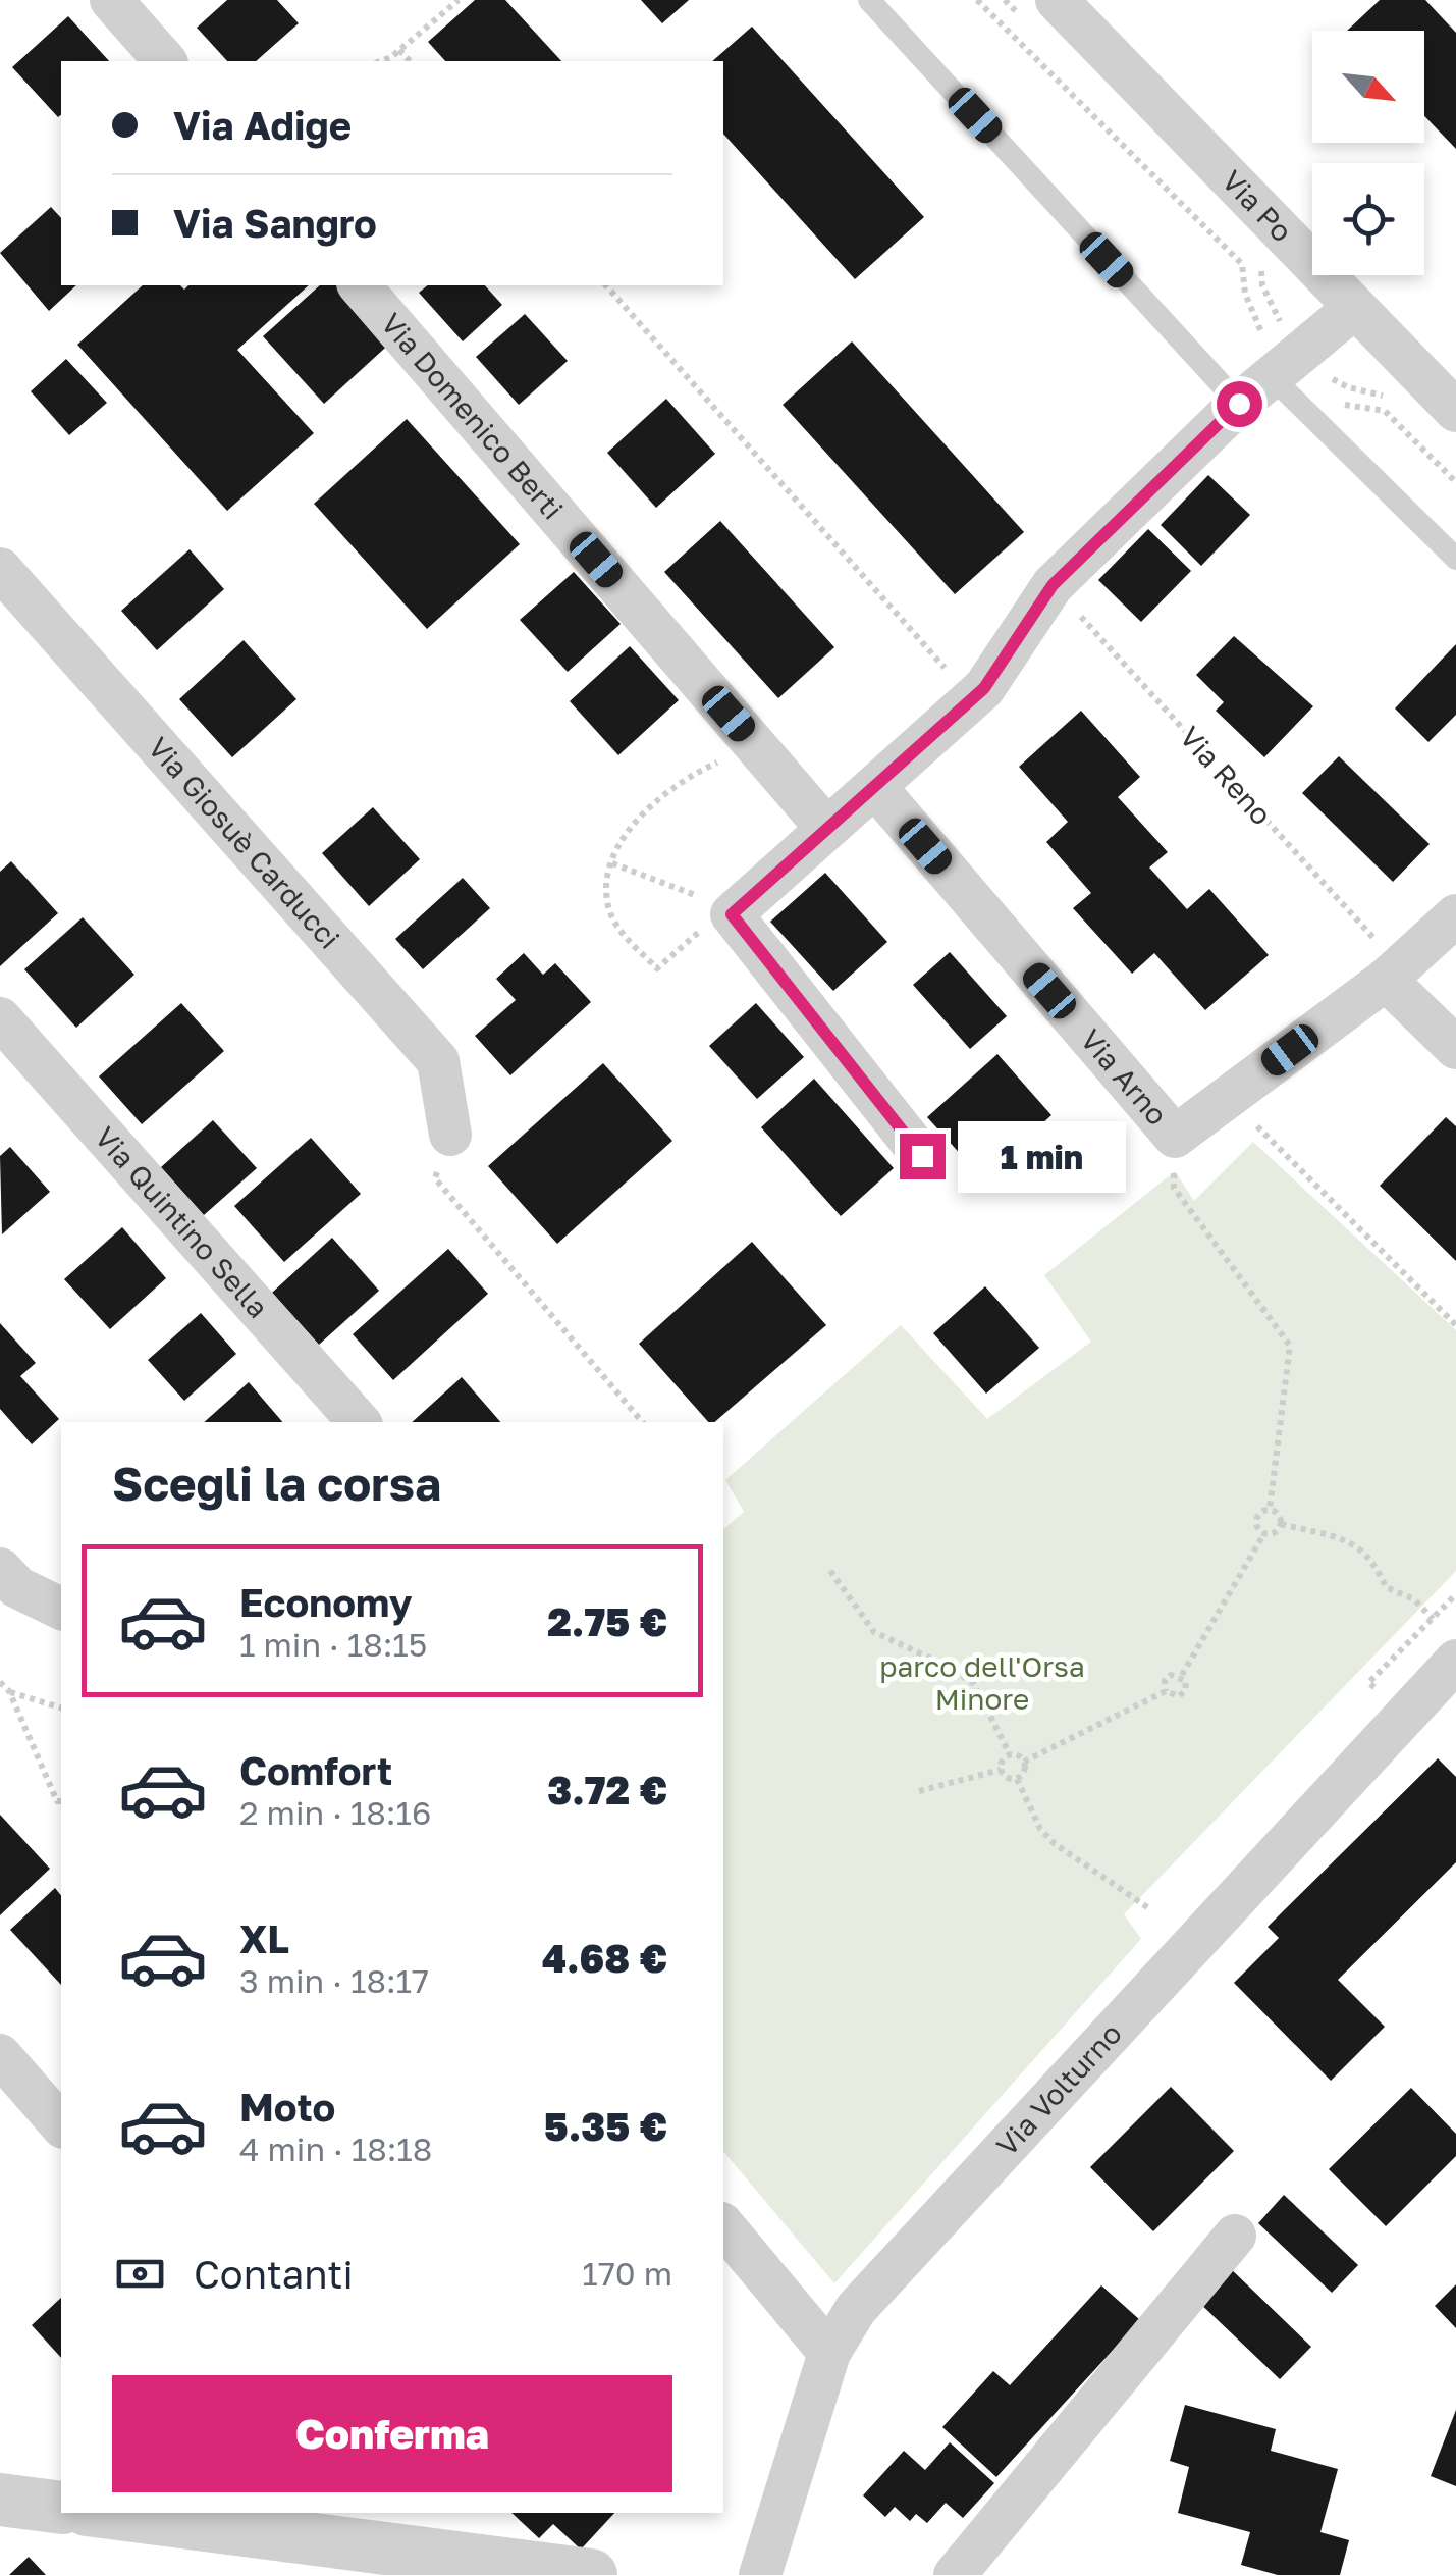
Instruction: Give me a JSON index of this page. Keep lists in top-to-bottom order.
{
  "streets": {
    "street": [
      "Via Po",
      "Via Domenico Berti",
      "Via Giosuè Carducci",
      "Via Arno",
      "Via Quintino Sella",
      "Via Volturno"
    ],
    "path": ["Via Reno"]
  },
  "parks": ["parco dell'Orsa Minore"],
  "north": "bottom right",
  "page": {
    "banner": ["Via Adige", "Via Sangro"],
    "bubble": "1 min",
    "heading": "Scegli la corsa",
    "list": [
      {
        "name": "Economy",
        "note": "1 min · 18:15",
        "value": "2.75 €"
      },
      {
        "name": "Comfort",
        "note": "2 min · 18:16",
        "value": "3.72 €"
      },
      {
        "name": "XL",
        "note": "3 min · 18:17",
        "value": "4.68 €"
      },
      {
        "name": "Moto",
        "note": "4 min · 18:18",
        "value": "5.35 €"
      }
    ],
    "pay": ["Contanti", "170 m"],
    "buttons": "Conferma"
  }
}
